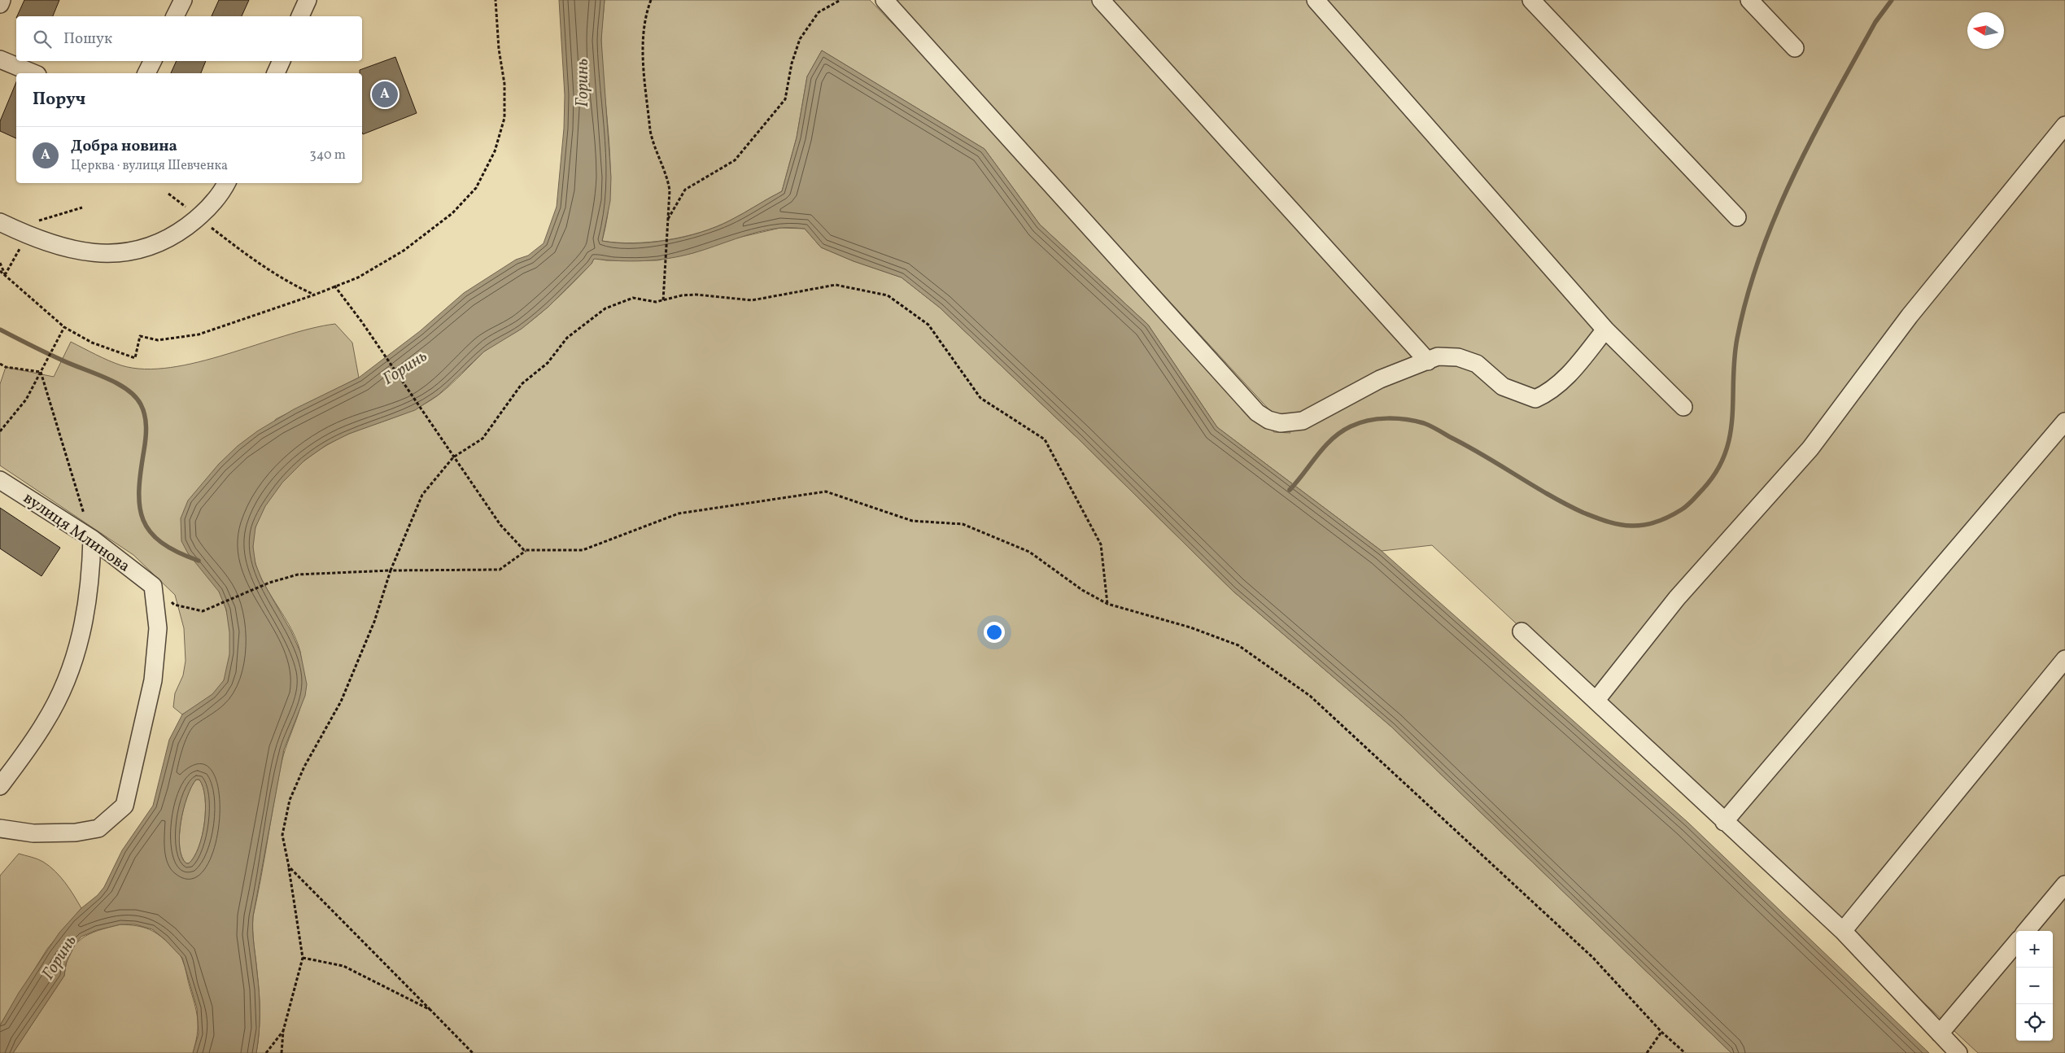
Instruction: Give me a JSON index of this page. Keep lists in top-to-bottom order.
{
  "streets": {
    "street": ["вулиця Млинова"]
  },
  "water": ["Горинь"],
  "north": "left",
  "page": {
    "search": "Пошук",
    "heading": "Поруч",
    "pins": "A",
    "list": [
      {
        "mark": "A",
        "name": "Добра новина",
        "note": "Церква · вулиця Шевченка",
        "value": "340 m"
      }
    ],
    "map_buttons": ["+", "−"]
  }
}
